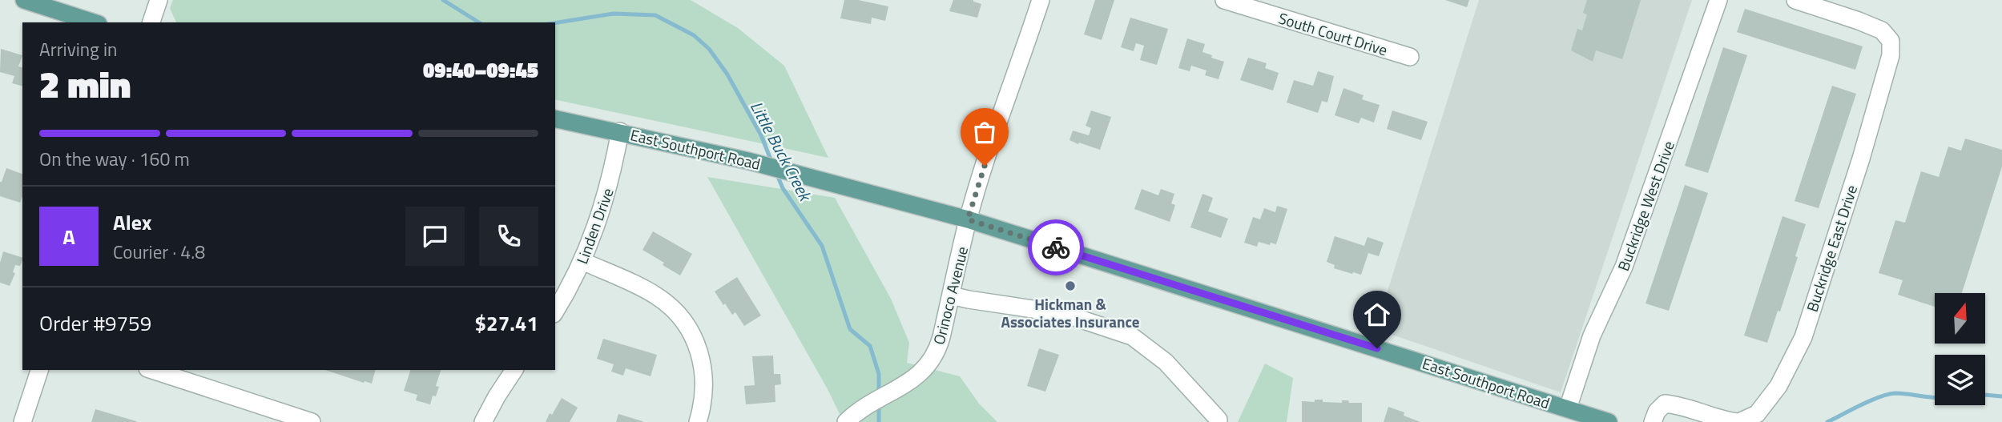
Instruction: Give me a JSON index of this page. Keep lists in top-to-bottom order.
{
  "streets": {
    "main road": ["East Southport Road"],
    "street": [
      "South Court Drive",
      "Buckridge West Drive",
      "Linden Drive",
      "Buckridge East Drive",
      "Orinoco Avenue"
    ]
  },
  "crossings": [
    ["East Southport Road", "Buckridge West Drive"],
    ["East Southport Road", "Linden Drive"],
    ["East Southport Road", "Orinoco Avenue"]
  ],
  "water": ["Little Buck Creek"],
  "places": ["Hickman & Associates Insurance"],
  "north": "top",
  "page": {
    "heading": ["2 min", "Arriving in", "09:40–09:45"],
    "panel": [
      "Alex",
      "Courier · 4.8",
      "Order #9759",
      "$27.41"
    ],
    "bar": "On the way · 160 m",
    "round": "A"
  }
}
